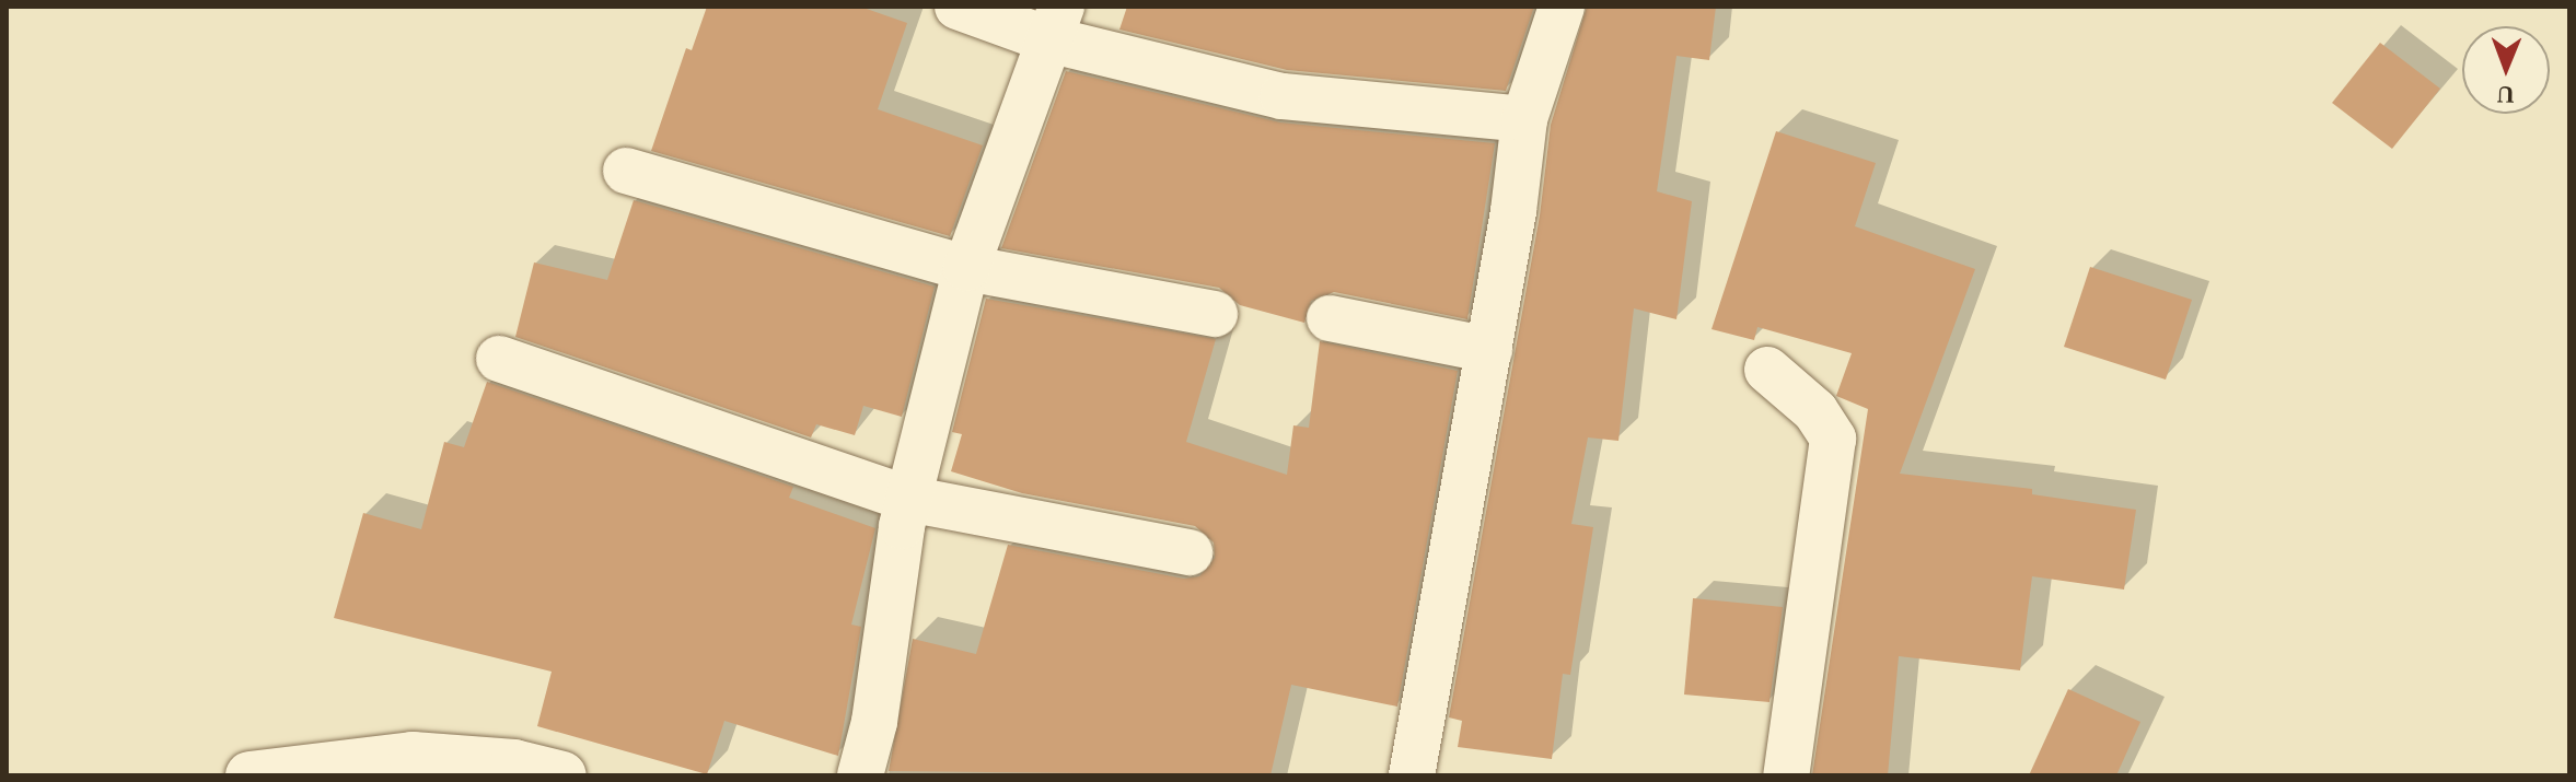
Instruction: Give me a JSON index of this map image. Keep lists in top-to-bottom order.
{
  "north": "bottom"
}
